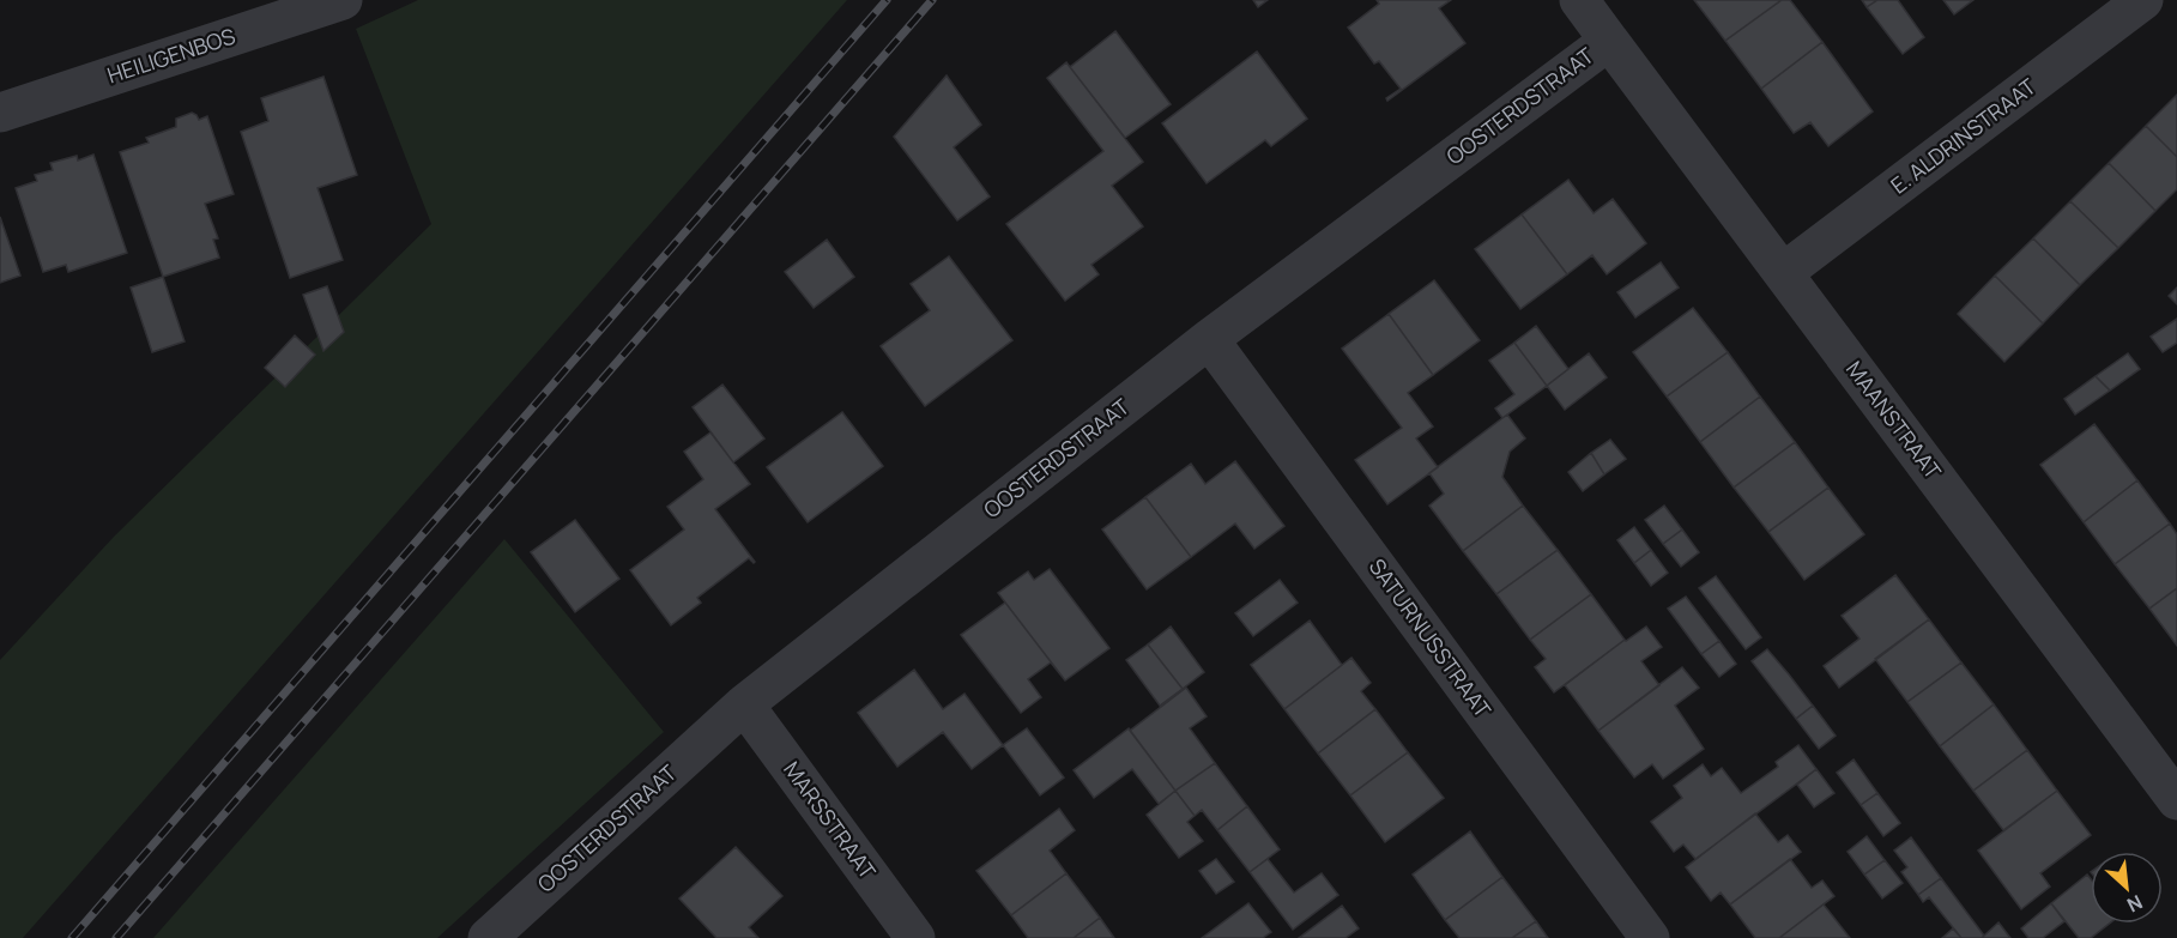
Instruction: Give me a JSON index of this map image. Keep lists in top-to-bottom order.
{
  "streets": {
    "street": [
      "HEILIGENBOS",
      "OOSTERDSTRAAT",
      "E. ALDRINSTRAAT",
      "MAANSTRAAT",
      "SATURNUSSTRAAT",
      "MARSSTRAAT"
    ]
  },
  "crossings": [
    ["OOSTERDSTRAAT", "MAANSTRAAT"],
    ["OOSTERDSTRAAT", "SATURNUSSTRAAT"],
    ["OOSTERDSTRAAT", "MARSSTRAAT"],
    ["E. ALDRINSTRAAT", "MAANSTRAAT"]
  ],
  "north": "bottom right"
}
